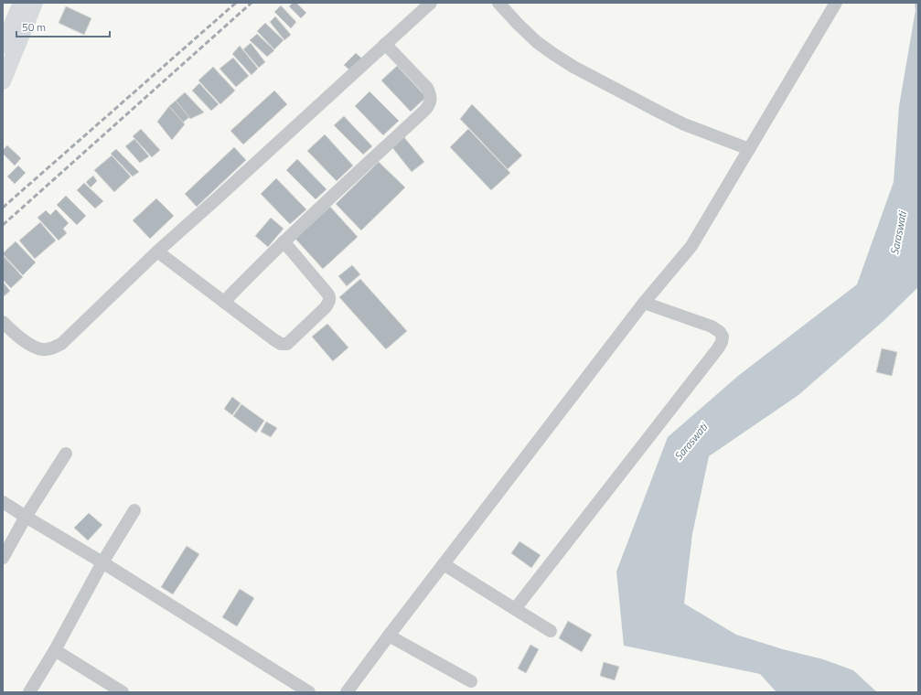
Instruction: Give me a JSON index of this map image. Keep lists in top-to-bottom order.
{
  "water": ["Saraswati"],
  "scale_bar": "50 m"
}
